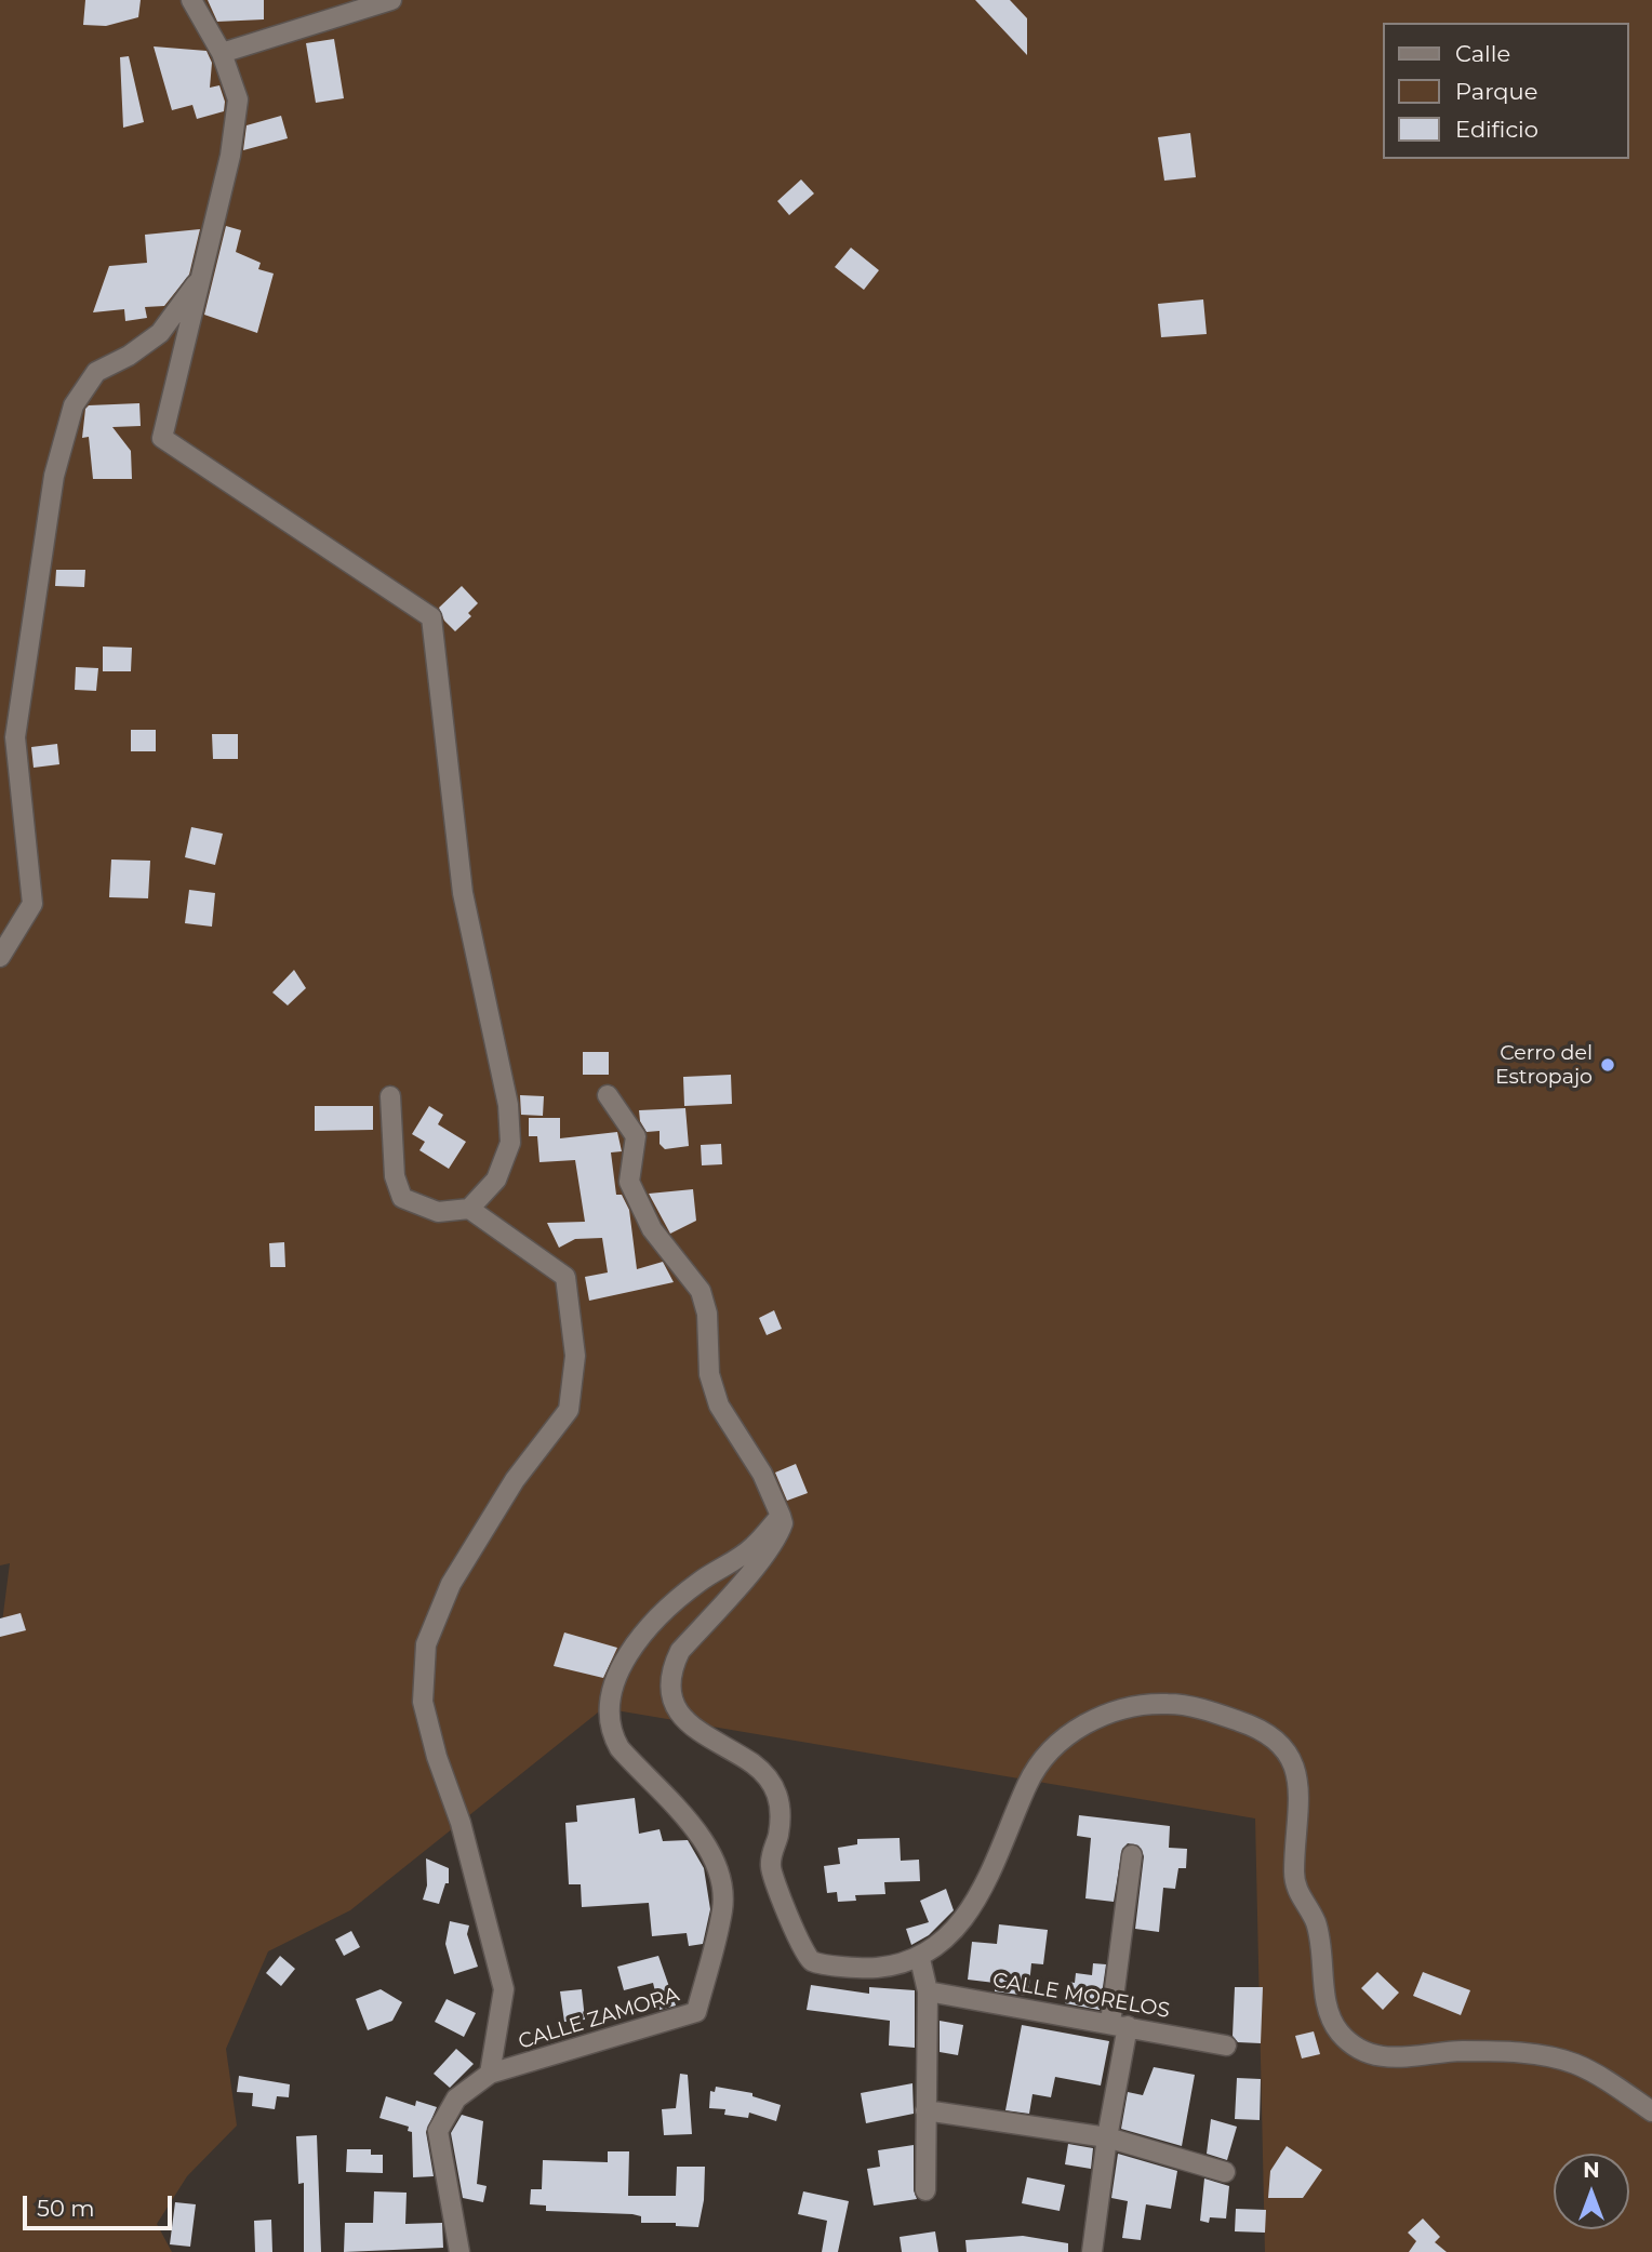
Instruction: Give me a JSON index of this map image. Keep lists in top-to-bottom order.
{
  "streets": {
    "street": ["CALLE MORELOS", "CALLE ZAMORA"]
  },
  "places": ["Cerro del Estropajo"],
  "legend": ["Calle", "Parque", "Edificio"],
  "scale_bar": "50 m",
  "north": "top"
}
